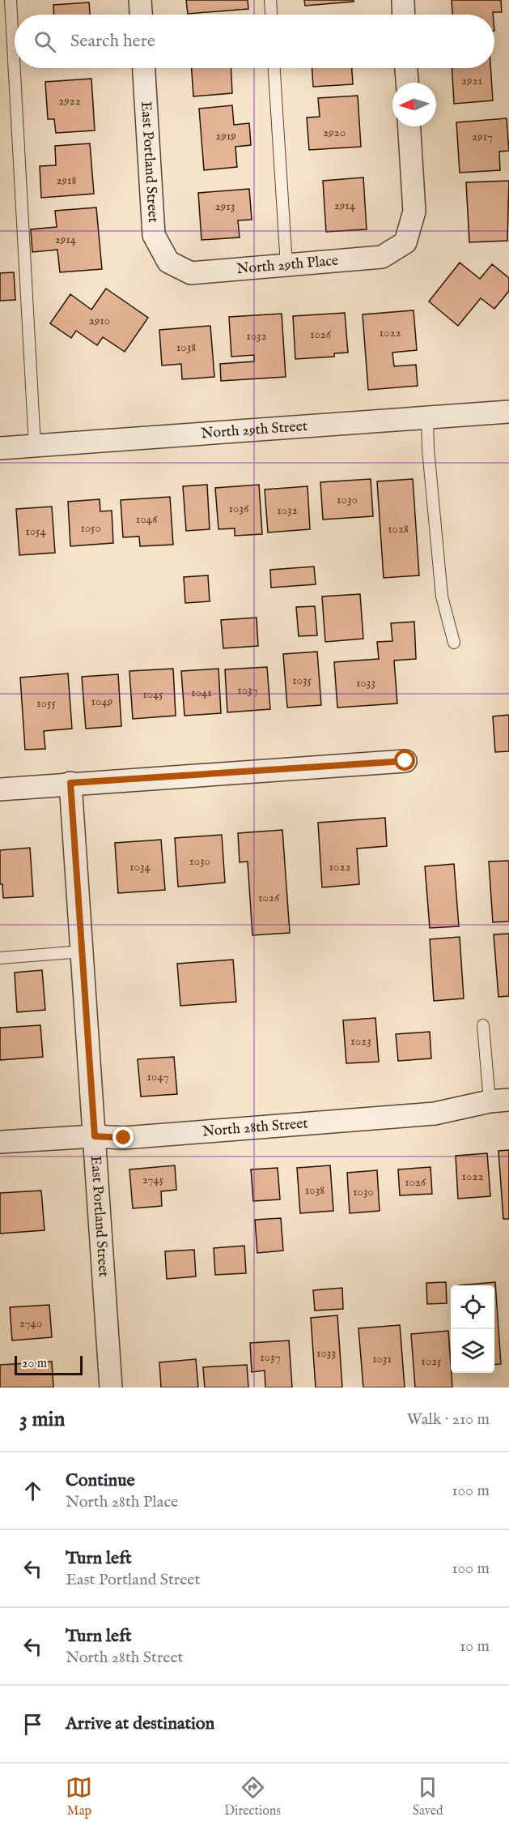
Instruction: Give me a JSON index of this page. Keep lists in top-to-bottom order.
{
  "streets": {
    "street": [
      "East Portland Street",
      "North 29th Place",
      "North 29th Street",
      "North 28th Street"
    ]
  },
  "crossings": [
    ["East Portland Street", "North 29th Place"],
    ["East Portland Street", "North 28th Street"]
  ],
  "house_numbers": [
    "2921",
    "2922",
    "2920",
    "2919",
    "2917",
    "2918",
    "2914",
    "2913",
    "2914",
    "2910",
    "1022",
    "1026",
    "1032",
    "1038",
    "1030",
    "1036",
    "1032",
    "1046",
    "1050",
    "1028",
    "1054",
    "1035",
    "1033",
    "1037",
    "1041",
    "1045",
    "1049",
    "1055",
    "1030",
    "1034",
    "1022",
    "1026",
    "1023",
    "1047",
    "1022",
    "2745",
    "1026",
    "1038",
    "1030",
    "2740",
    "1033",
    "1037",
    "1031",
    "1025"
  ],
  "scale_bar": "20 m",
  "north": "left",
  "page": {
    "search": "Search here",
    "scale": "20 m",
    "heading": ["3 min", "Walk · 210 m"],
    "list": [
      ["Continue", "North 28th Place", "100 m"],
      ["Turn left", "East Portland Street", "100 m"],
      ["Turn left", "North 28th Street", "10 m"],
      "Arrive at destination"
    ],
    "nav": ["Map", "Directions", "Saved"]
  }
}
